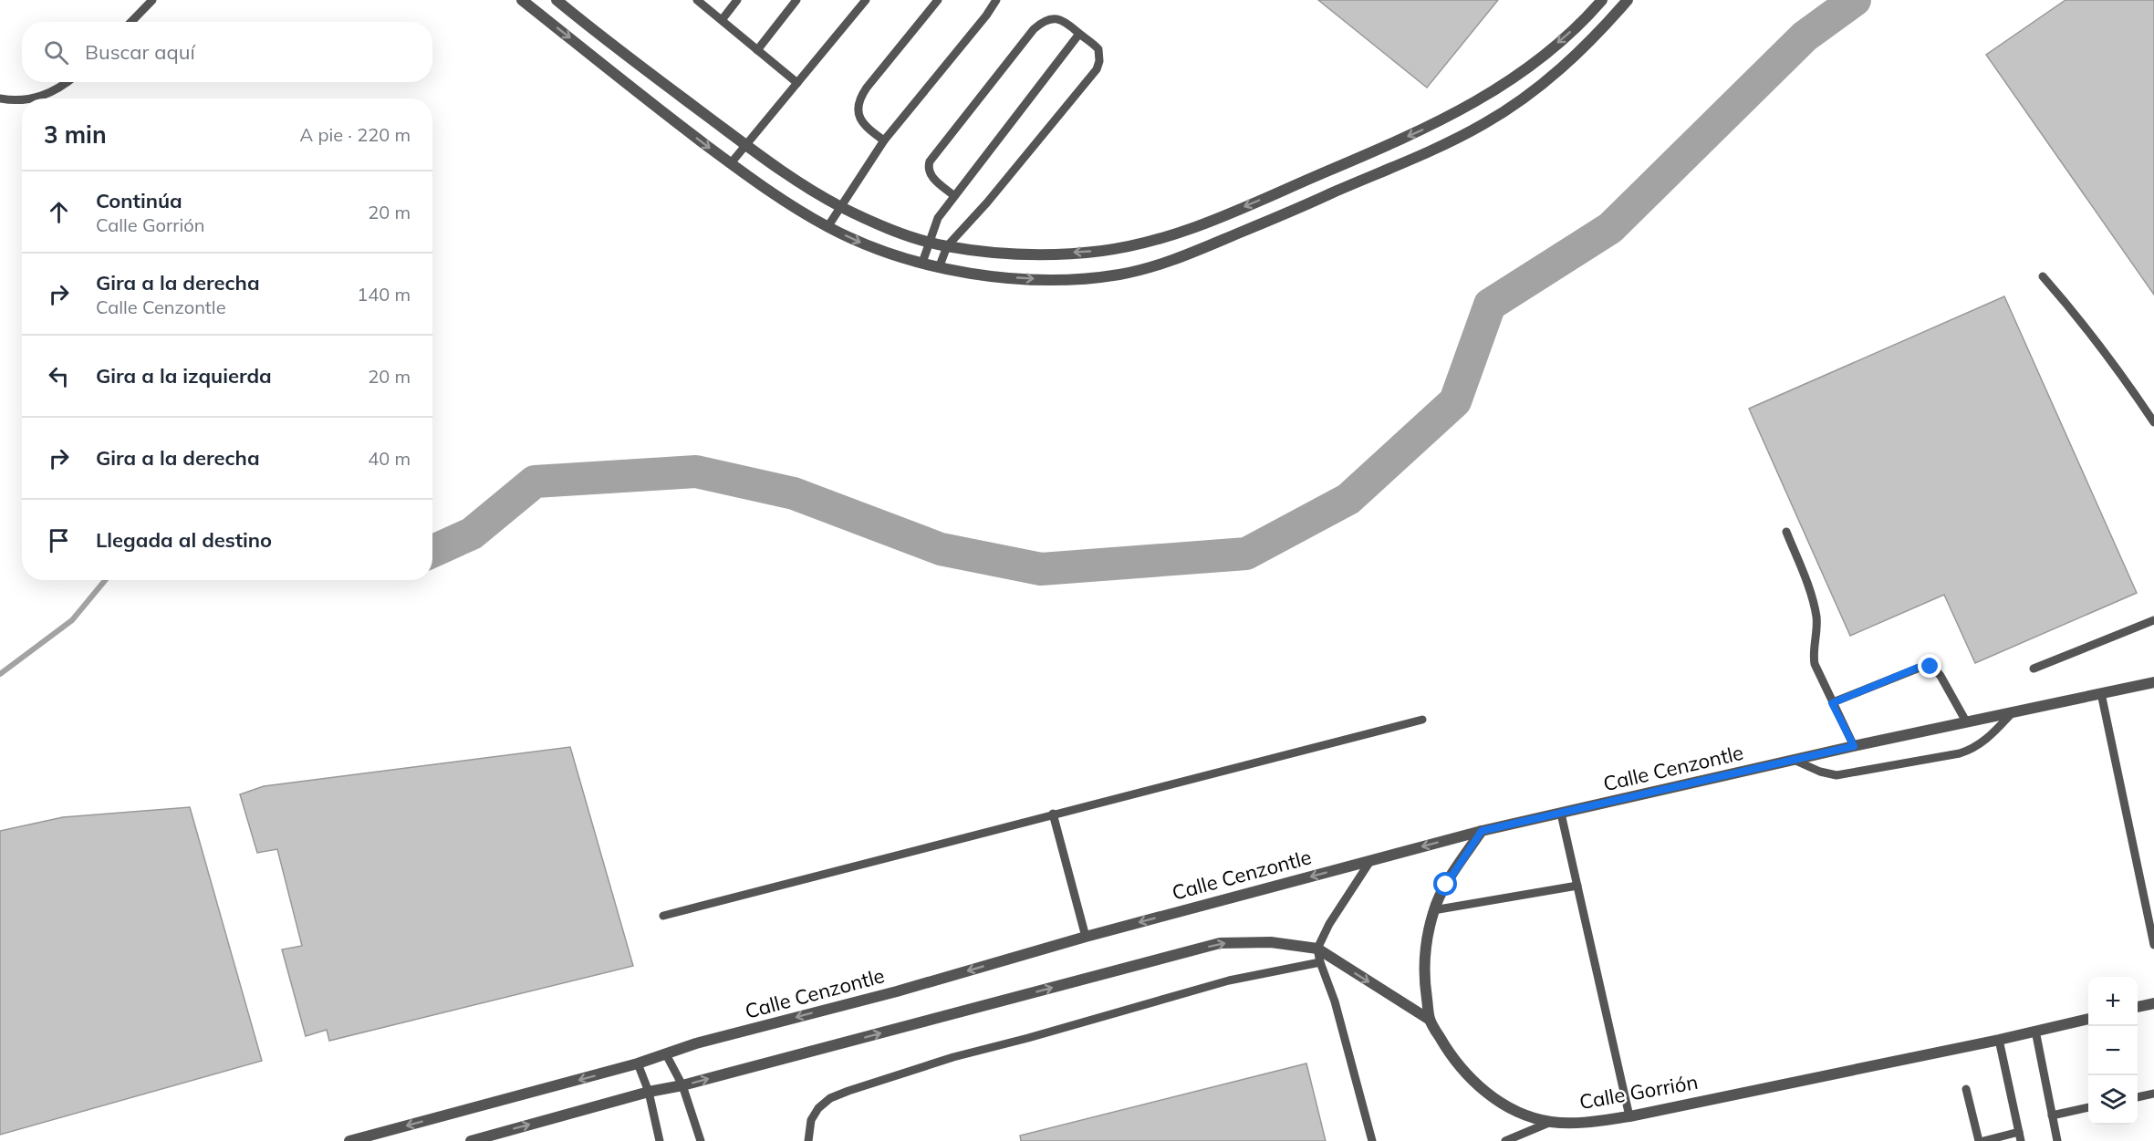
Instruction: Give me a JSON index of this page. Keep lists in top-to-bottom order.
{
  "streets": {
    "street": ["Calle Cenzontle", "Calle Gorrión"]
  },
  "crossings": [
    ["Calle Cenzontle", "Calle Gorrión"]
  ],
  "page": {
    "search": "Buscar aquí",
    "heading": ["3 min", "A pie · 220 m"],
    "list": [
      ["Continúa", "Calle Gorrión", "20 m"],
      ["Gira a la derecha", "Calle Cenzontle", "140 m"],
      ["Gira a la izquierda", "20 m"],
      ["Gira a la derecha", "40 m"],
      "Llegada al destino"
    ],
    "map_buttons": ["+", "−"]
  }
}
